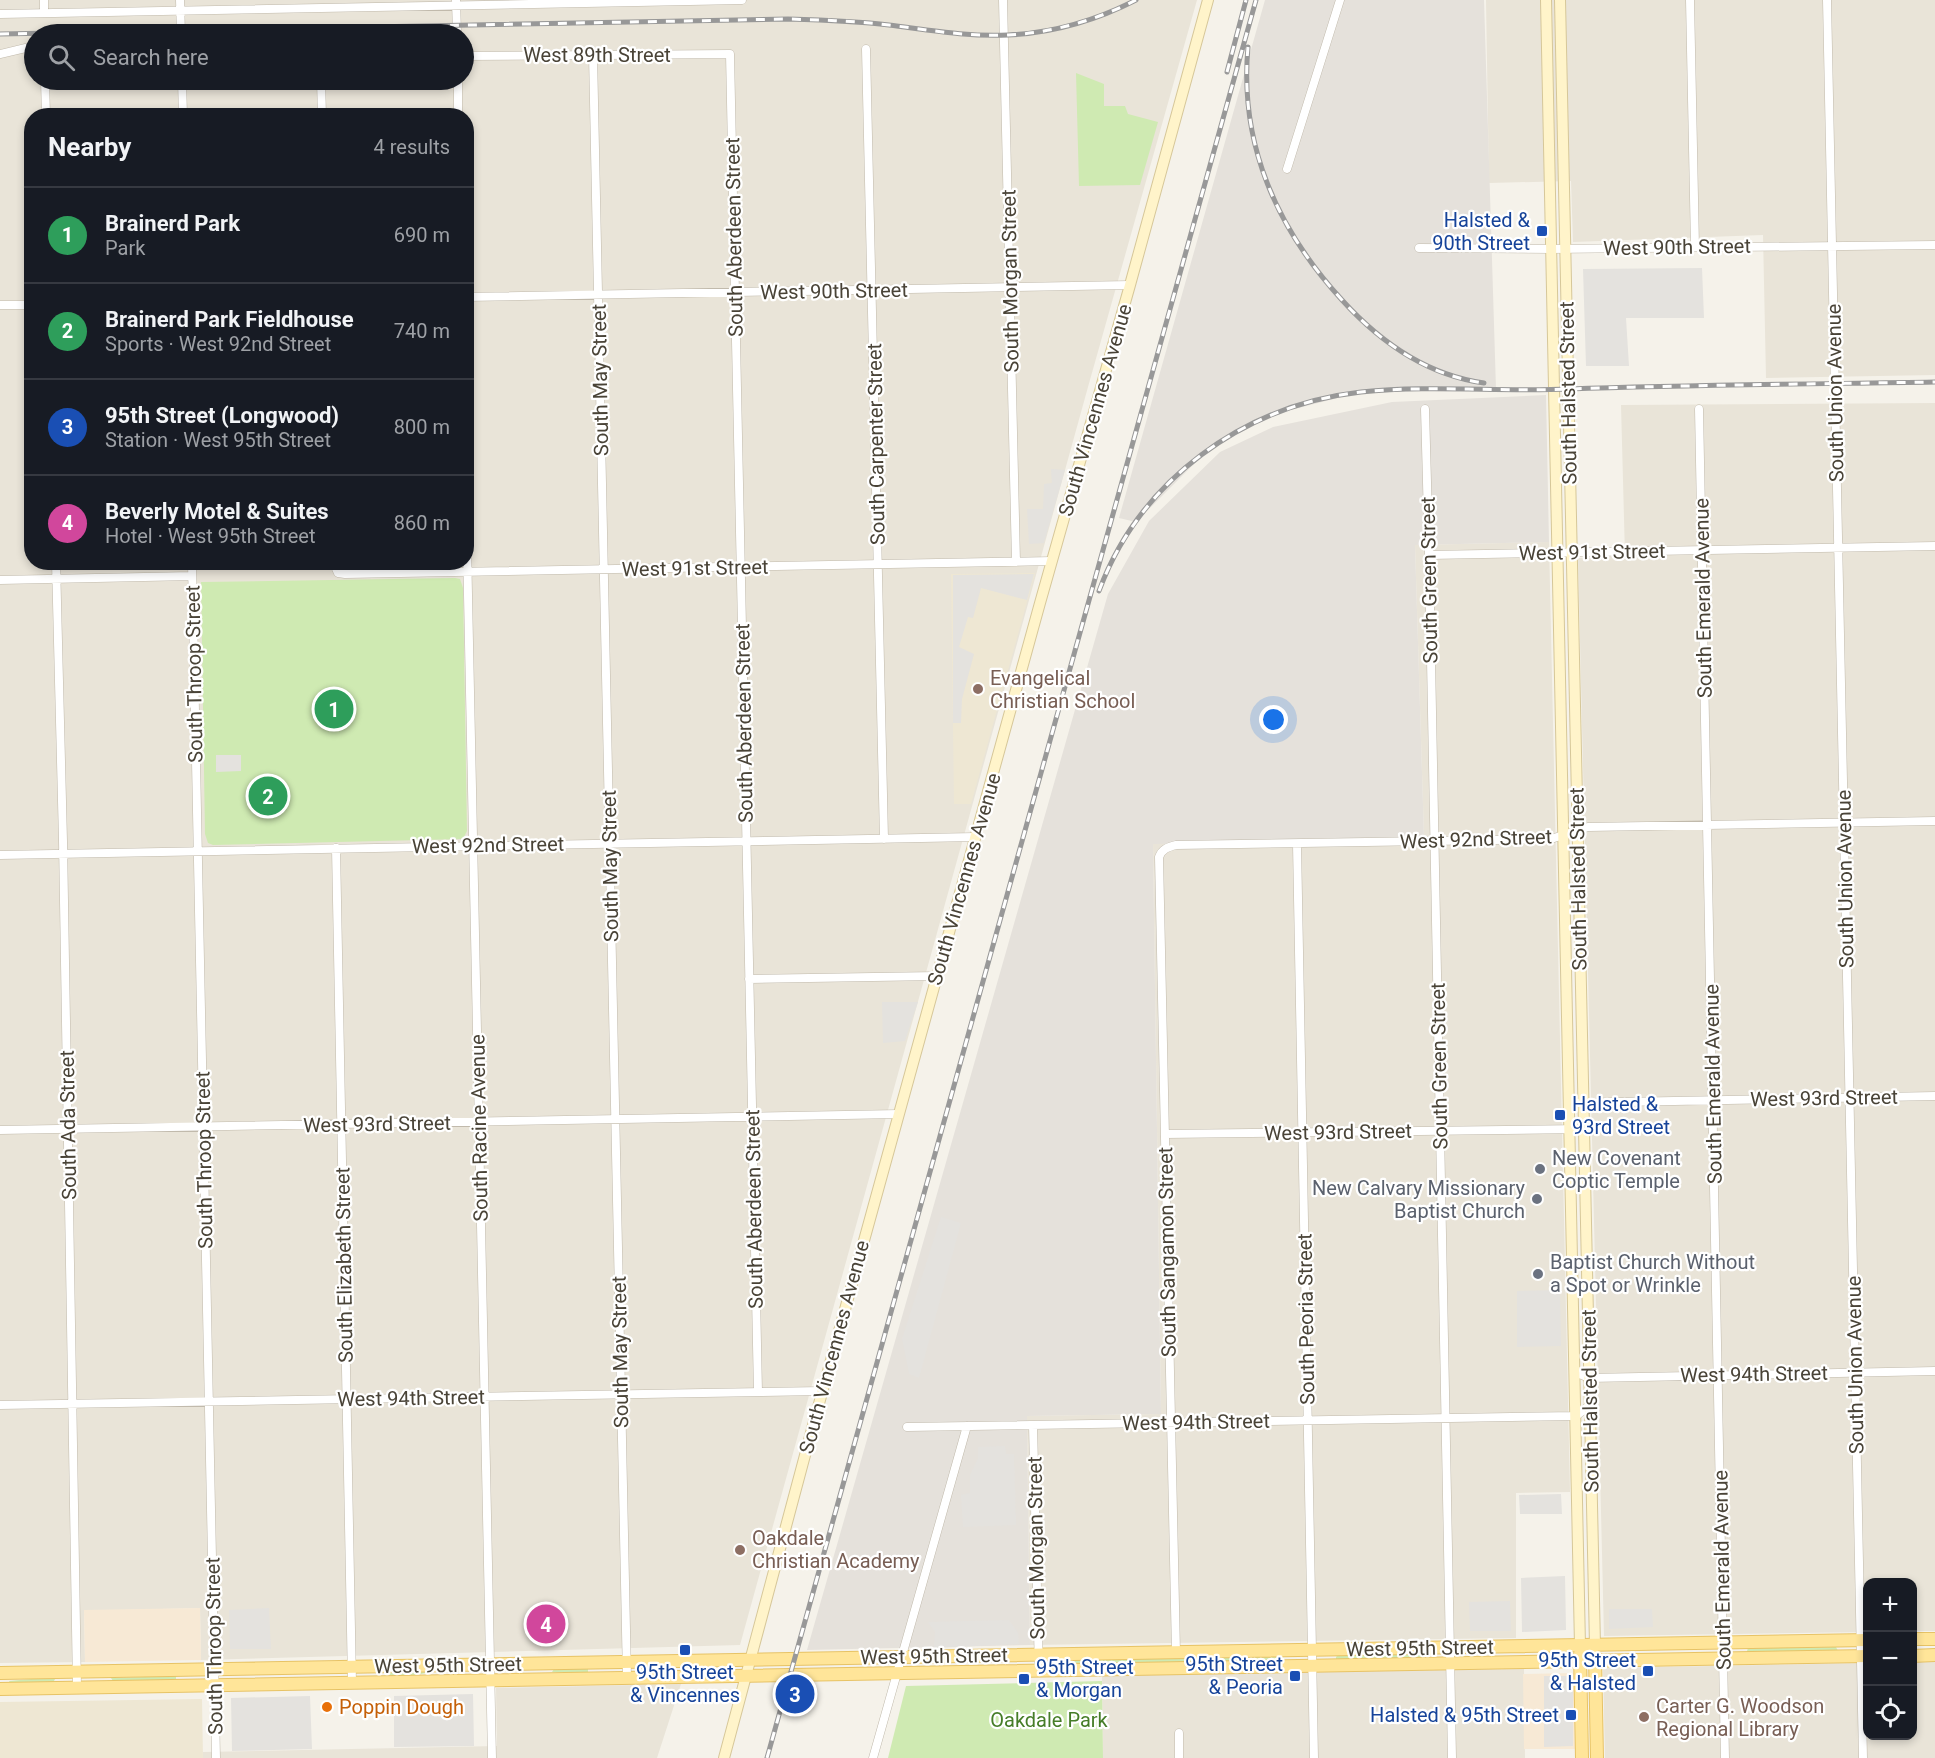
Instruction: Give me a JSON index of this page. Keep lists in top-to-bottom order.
{
  "streets": {
    "main road": ["South Halsted Street", "South Vincennes Avenue", "West 95th Street"],
    "street": [
      "West 89th Street",
      "South Aberdeen Street",
      "West 90th Street",
      "South Morgan Street",
      "South May Street",
      "South Union Avenue",
      "South Carpenter Street",
      "West 91st Street",
      "South Green Street",
      "South Emerald Avenue",
      "South Throop Street",
      "West 92nd Street",
      "West 93rd Street",
      "South Ada Street",
      "South Racine Avenue",
      "South Sangamon Street",
      "South Elizabeth Street",
      "South Peoria Street",
      "West 94th Street"
    ]
  },
  "crossings": [
    ["West 89th Street", "South Aberdeen Street"],
    ["West 89th Street", "South May Street"],
    ["South Aberdeen Street", "West 90th Street"],
    ["South Aberdeen Street", "West 91st Street"],
    ["South Aberdeen Street", "West 92nd Street"],
    ["South Aberdeen Street", "West 93rd Street"],
    ["South Aberdeen Street", "West 94th Street"],
    ["West 90th Street", "South Morgan Street"],
    ["West 90th Street", "South May Street"],
    ["West 90th Street", "South Halsted Street"],
    ["West 90th Street", "South Union Avenue"],
    ["West 90th Street", "South Vincennes Avenue"],
    ["West 90th Street", "South Carpenter Street"],
    ["South Morgan Street", "West 91st Street"],
    ["South Morgan Street", "West 94th Street"],
    ["South Morgan Street", "West 95th Street"],
    ["South May Street", "West 91st Street"],
    ["South May Street", "West 92nd Street"],
    ["South May Street", "West 93rd Street"],
    ["South May Street", "West 94th Street"],
    ["South May Street", "West 95th Street"],
    ["South Halsted Street", "West 91st Street"],
    ["South Halsted Street", "West 92nd Street"],
    ["South Halsted Street", "West 93rd Street"],
    ["South Halsted Street", "West 94th Street"],
    ["South Halsted Street", "West 95th Street"],
    ["South Union Avenue", "West 91st Street"],
    ["South Union Avenue", "West 92nd Street"],
    ["South Union Avenue", "West 93rd Street"],
    ["South Union Avenue", "West 94th Street"],
    ["South Vincennes Avenue", "West 91st Street"],
    ["South Vincennes Avenue", "West 92nd Street"],
    ["South Vincennes Avenue", "West 93rd Street"],
    ["South Vincennes Avenue", "West 94th Street"],
    ["South Vincennes Avenue", "West 95th Street"],
    ["South Carpenter Street", "West 91st Street"],
    ["South Carpenter Street", "West 92nd Street"],
    ["West 91st Street", "South Green Street"],
    ["West 91st Street", "South Emerald Avenue"],
    ["West 91st Street", "South Racine Avenue"],
    ["South Green Street", "West 92nd Street"],
    ["South Green Street", "West 93rd Street"],
    ["South Green Street", "West 94th Street"],
    ["South Green Street", "West 95th Street"],
    ["South Emerald Avenue", "West 92nd Street"],
    ["South Emerald Avenue", "West 93rd Street"],
    ["South Emerald Avenue", "West 94th Street"],
    ["South Emerald Avenue", "West 95th Street"],
    ["South Throop Street", "West 92nd Street"],
    ["South Throop Street", "West 93rd Street"],
    ["South Throop Street", "West 94th Street"],
    ["South Throop Street", "West 95th Street"],
    ["West 92nd Street", "South Ada Street"],
    ["West 92nd Street", "South Racine Avenue"],
    ["West 92nd Street", "South Sangamon Street"],
    ["West 92nd Street", "South Elizabeth Street"],
    ["West 92nd Street", "South Peoria Street"],
    ["West 93rd Street", "South Ada Street"],
    ["West 93rd Street", "South Racine Avenue"],
    ["West 93rd Street", "South Sangamon Street"],
    ["West 93rd Street", "South Elizabeth Street"],
    ["West 93rd Street", "South Peoria Street"],
    ["South Ada Street", "West 94th Street"],
    ["South Ada Street", "West 95th Street"],
    ["South Racine Avenue", "West 94th Street"],
    ["South Racine Avenue", "West 95th Street"],
    ["South Sangamon Street", "West 94th Street"],
    ["South Sangamon Street", "West 95th Street"],
    ["South Elizabeth Street", "West 94th Street"],
    ["South Elizabeth Street", "West 95th Street"],
    ["South Peoria Street", "West 94th Street"],
    ["South Peoria Street", "West 95th Street"]
  ],
  "parks": ["Oakdale Park"],
  "places": {
    "transit": [
      "Halsted & 90th Street",
      "Halsted & 93rd Street",
      "95th Street & Vincennes",
      "95th Street & Halsted",
      "95th Street & Peoria",
      "95th Street & Morgan",
      "Halsted & 95th Street"
    ],
    "other": [
      "Evangelical Christian School",
      "New Covenant Coptic Temple",
      "New Calvary Missionary Baptist Church",
      "Baptist Church Without a Spot or Wrinkle",
      "Oakdale Christian Academy",
      "Poppin Dough",
      "Carter G. Woodson Regional Library"
    ]
  },
  "page": {
    "search": "Search here",
    "heading": ["Nearby", "4 results"],
    "list": [
      {
        "mark": "1",
        "name": "Brainerd Park",
        "note": "Park",
        "value": "690 m"
      },
      {
        "mark": "2",
        "name": "Brainerd Park Fieldhouse",
        "note": "Sports · West 92nd Street",
        "value": "740 m"
      },
      {
        "mark": "3",
        "name": "95th Street (Longwood)",
        "note": "Station · West 95th Street",
        "value": "800 m"
      },
      {
        "mark": "4",
        "name": "Beverly Motel & Suites",
        "note": "Hotel · West 95th Street",
        "value": "860 m"
      }
    ],
    "pins": [
      "1",
      "2",
      "4",
      "3"
    ],
    "map_buttons": ["+", "−"]
  }
}
